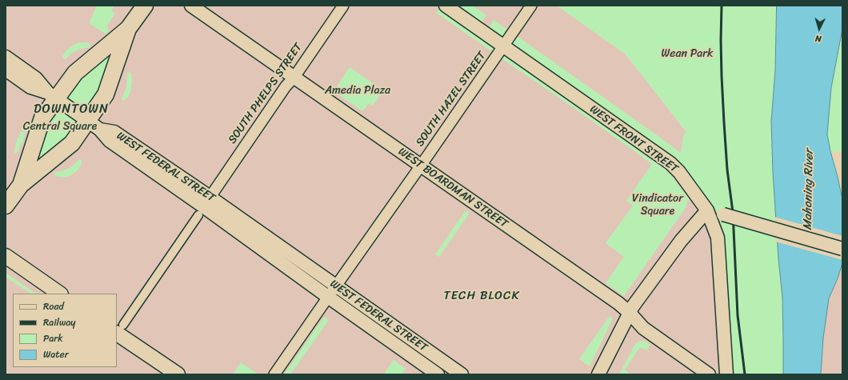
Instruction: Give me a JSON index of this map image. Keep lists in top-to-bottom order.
{
  "streets": {
    "street": [
      "SOUTH PHELPS STREET",
      "SOUTH HAZEL STREET",
      "WEST FRONT STREET",
      "WEST FEDERAL STREET",
      "WEST BOARDMAN STREET"
    ]
  },
  "crossings": [
    ["SOUTH PHELPS STREET", "WEST FEDERAL STREET"],
    ["SOUTH PHELPS STREET", "WEST BOARDMAN STREET"],
    ["SOUTH HAZEL STREET", "WEST FRONT STREET"],
    ["SOUTH HAZEL STREET", "WEST FEDERAL STREET"],
    ["SOUTH HAZEL STREET", "WEST BOARDMAN STREET"]
  ],
  "districts": ["DOWNTOWN", "TECH BLOCK"],
  "water": ["Mahoning River"],
  "parks": [
    "Wean Park",
    "Amedia Plaza",
    "Central Square",
    "Vindicator Square"
  ],
  "legend": [
    "Road",
    "Railway",
    "Park",
    "Water"
  ],
  "north": "bottom"
}
